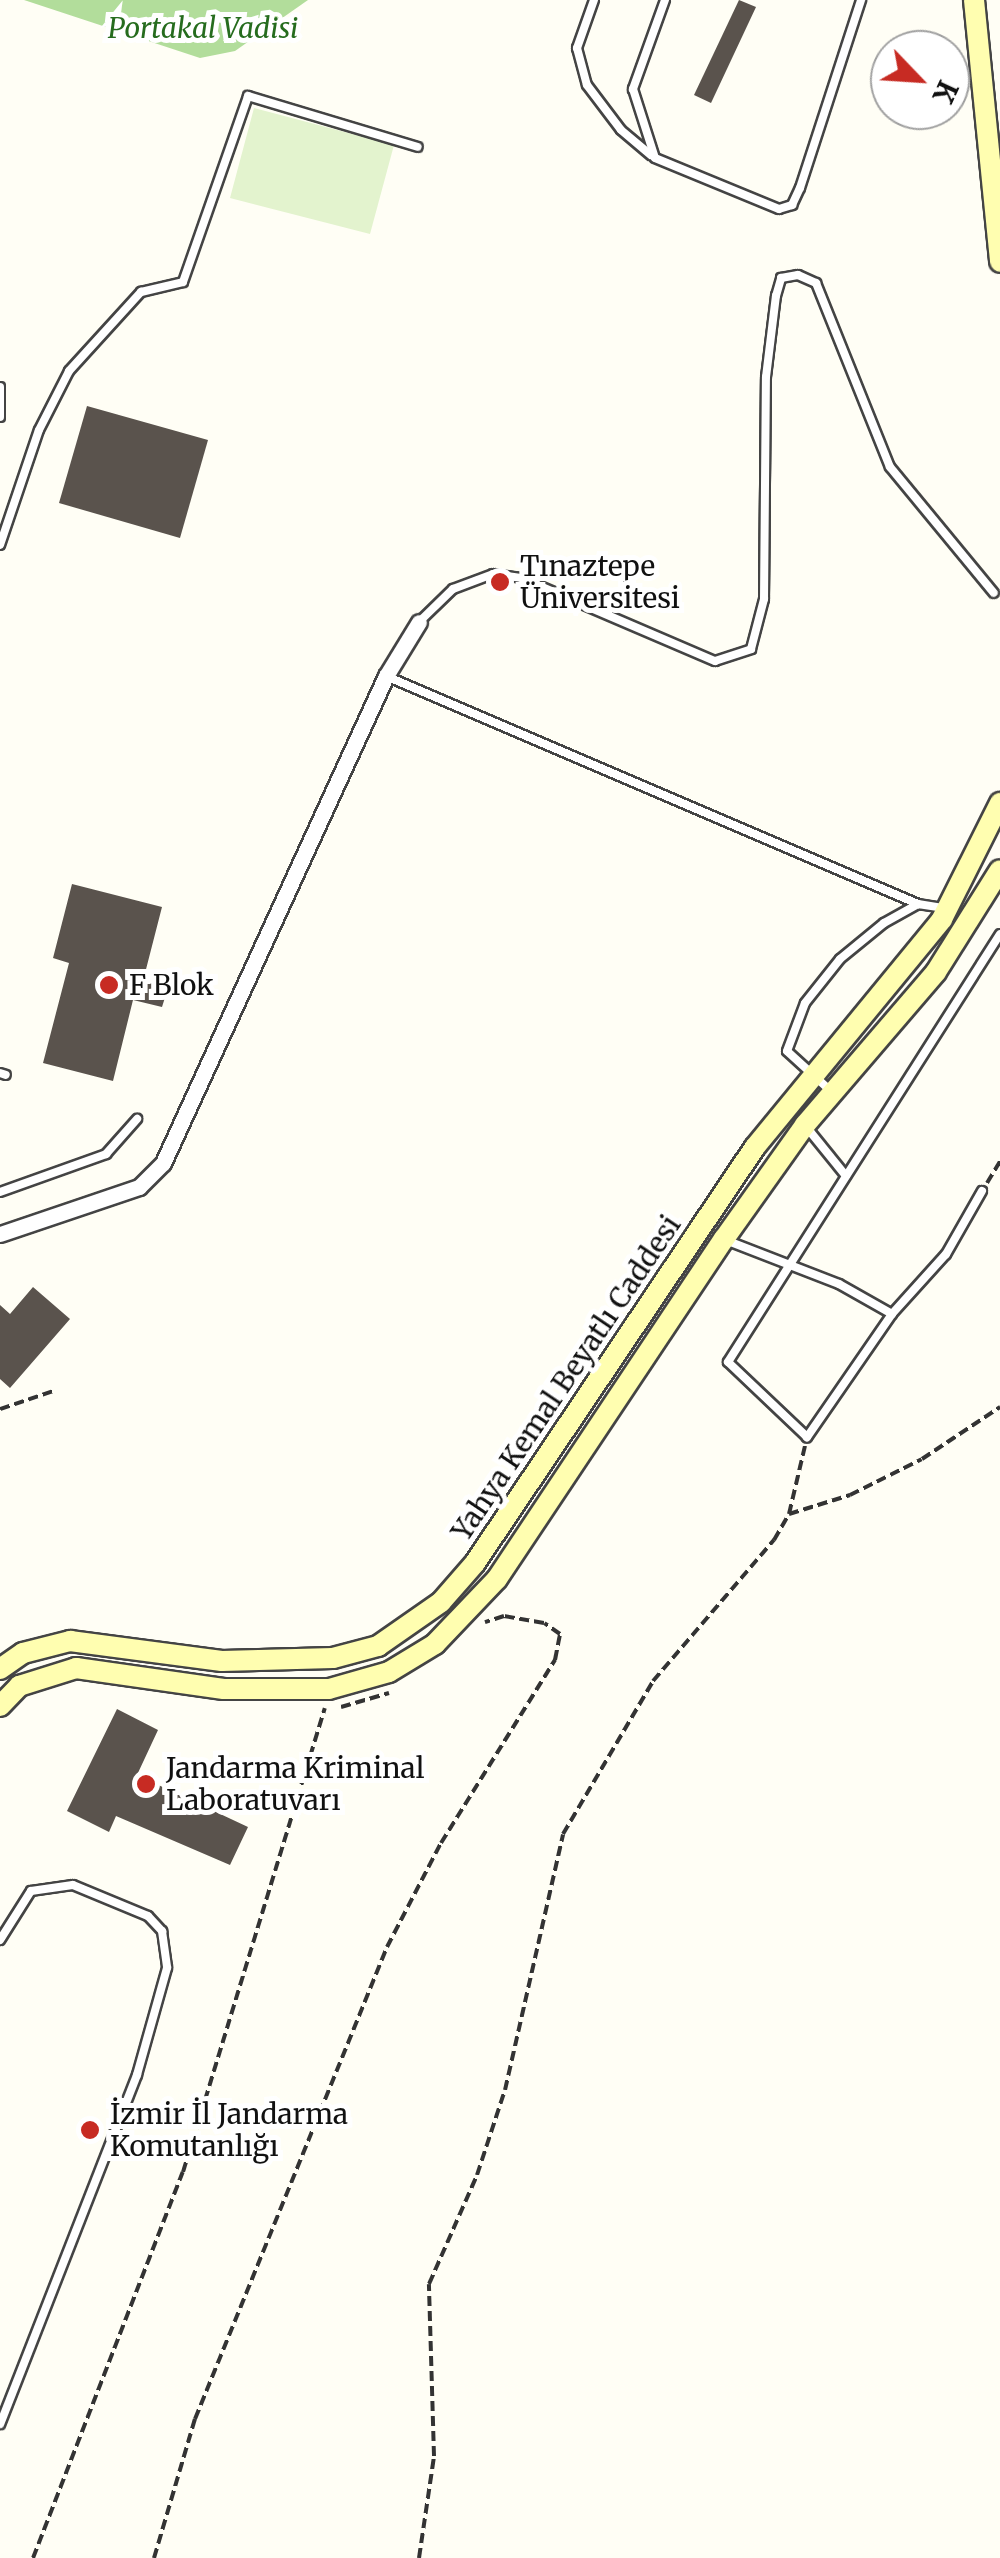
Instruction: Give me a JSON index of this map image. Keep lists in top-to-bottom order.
{
  "streets": {
    "main road": ["Yahya Kemal Beyatlı Caddesi"]
  },
  "parks": ["Portakal Vadisi"],
  "places": [
    "Tınaztepe Üniversitesi",
    "F Blok",
    "Jandarma Kriminal Laboratuvarı",
    "İzmir İl Jandarma Komutanlığı"
  ],
  "north": "bottom right"
}
